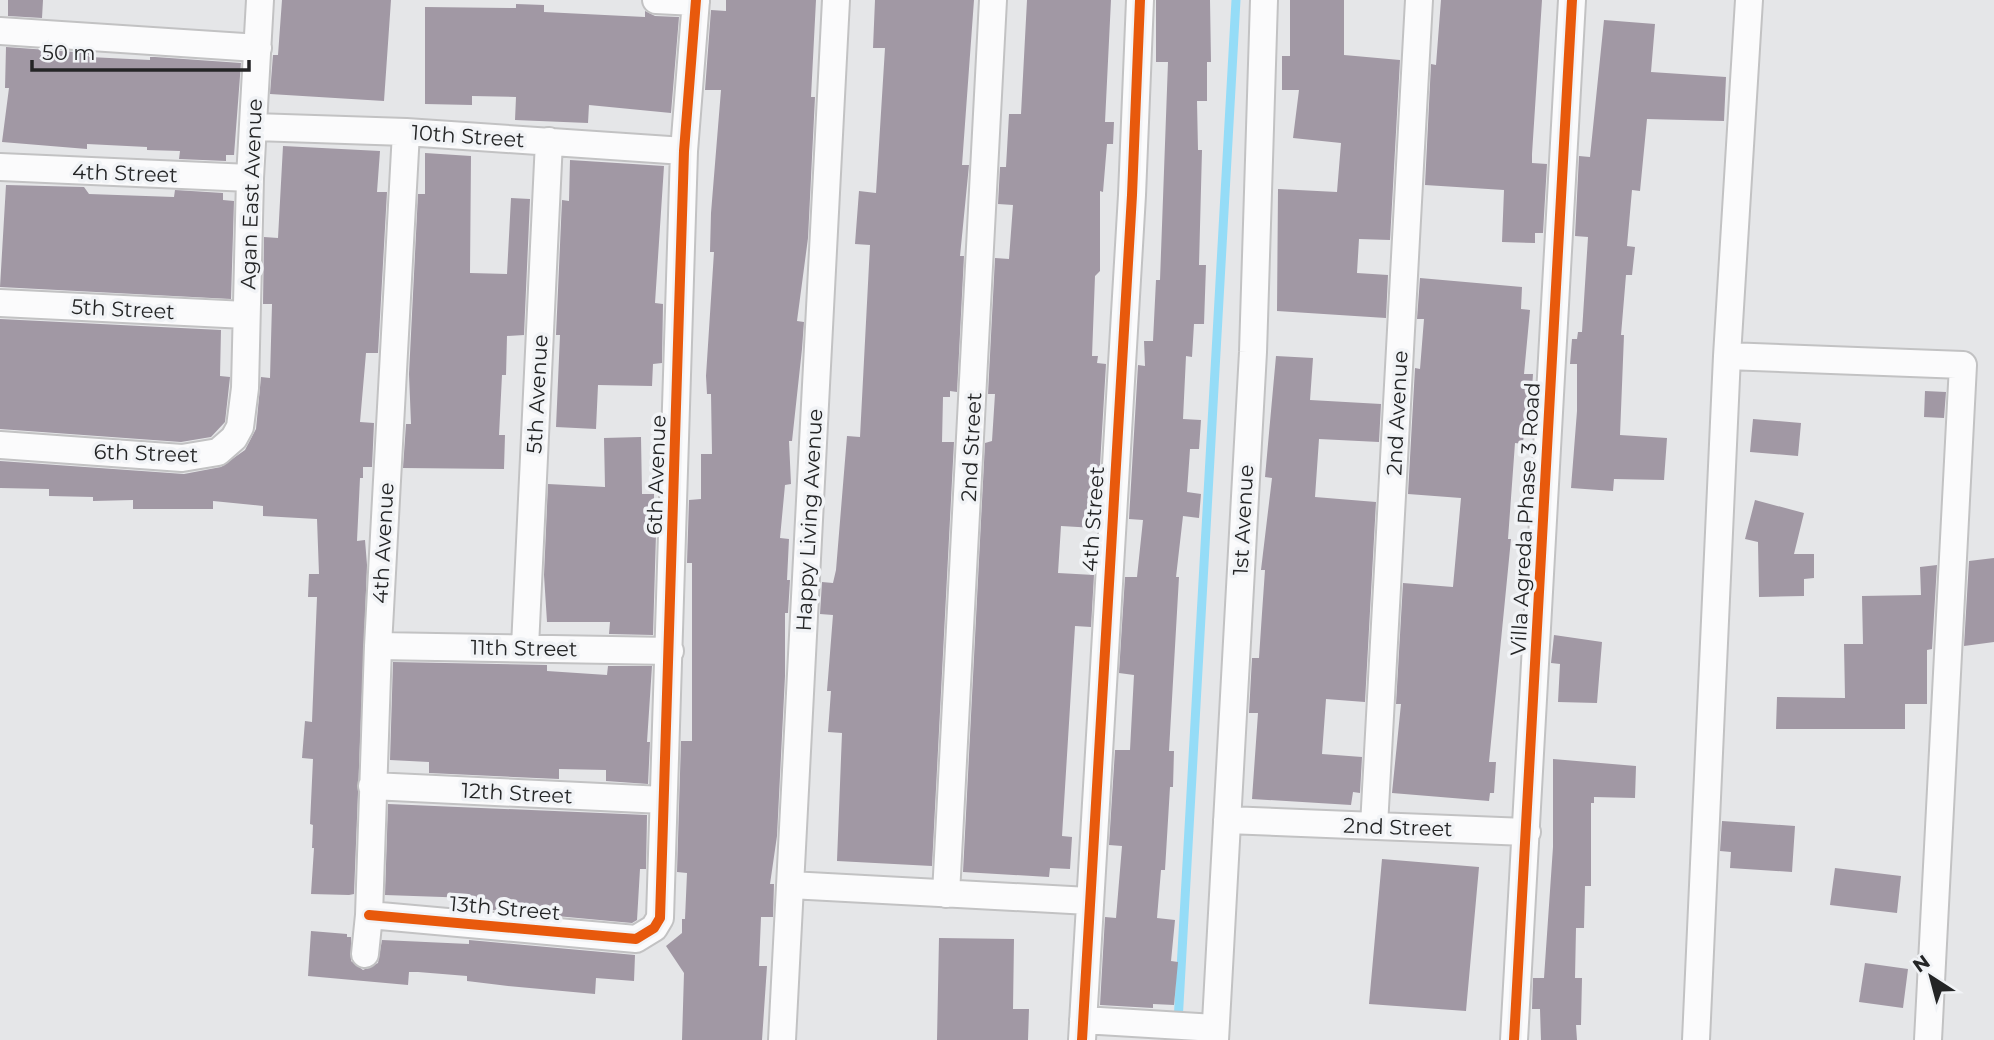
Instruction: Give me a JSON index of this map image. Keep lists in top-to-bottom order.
{
  "streets": {
    "street": [
      "10th Street",
      "4th Street",
      "Agan East Avenue",
      "5th Street",
      "5th Avenue",
      "2nd Avenue",
      "2nd Street",
      "6th Street",
      "6th Avenue",
      "Villa Agreda Phase 3 Road",
      "Happy Living Avenue",
      "1st Avenue",
      "4th Avenue",
      "11th Street",
      "12th Street",
      "13th Street"
    ]
  },
  "crossings": [
    ["10th Street", "Agan East Avenue"],
    ["10th Street", "5th Avenue"],
    ["10th Street", "6th Avenue"],
    ["10th Street", "4th Avenue"],
    ["4th Street", "Agan East Avenue"],
    ["Agan East Avenue", "5th Street"],
    ["Agan East Avenue", "6th Street"],
    ["5th Avenue", "11th Street"],
    ["2nd Avenue", "2nd Street"],
    ["2nd Street", "Villa Agreda Phase 3 Road"],
    ["2nd Street", "1st Avenue"],
    ["6th Avenue", "11th Street"],
    ["6th Avenue", "12th Street"],
    ["6th Avenue", "13th Street"],
    ["4th Avenue", "11th Street"],
    ["4th Avenue", "12th Street"],
    ["4th Avenue", "13th Street"]
  ],
  "scale_bar": "50 m",
  "north": "top left"
}
